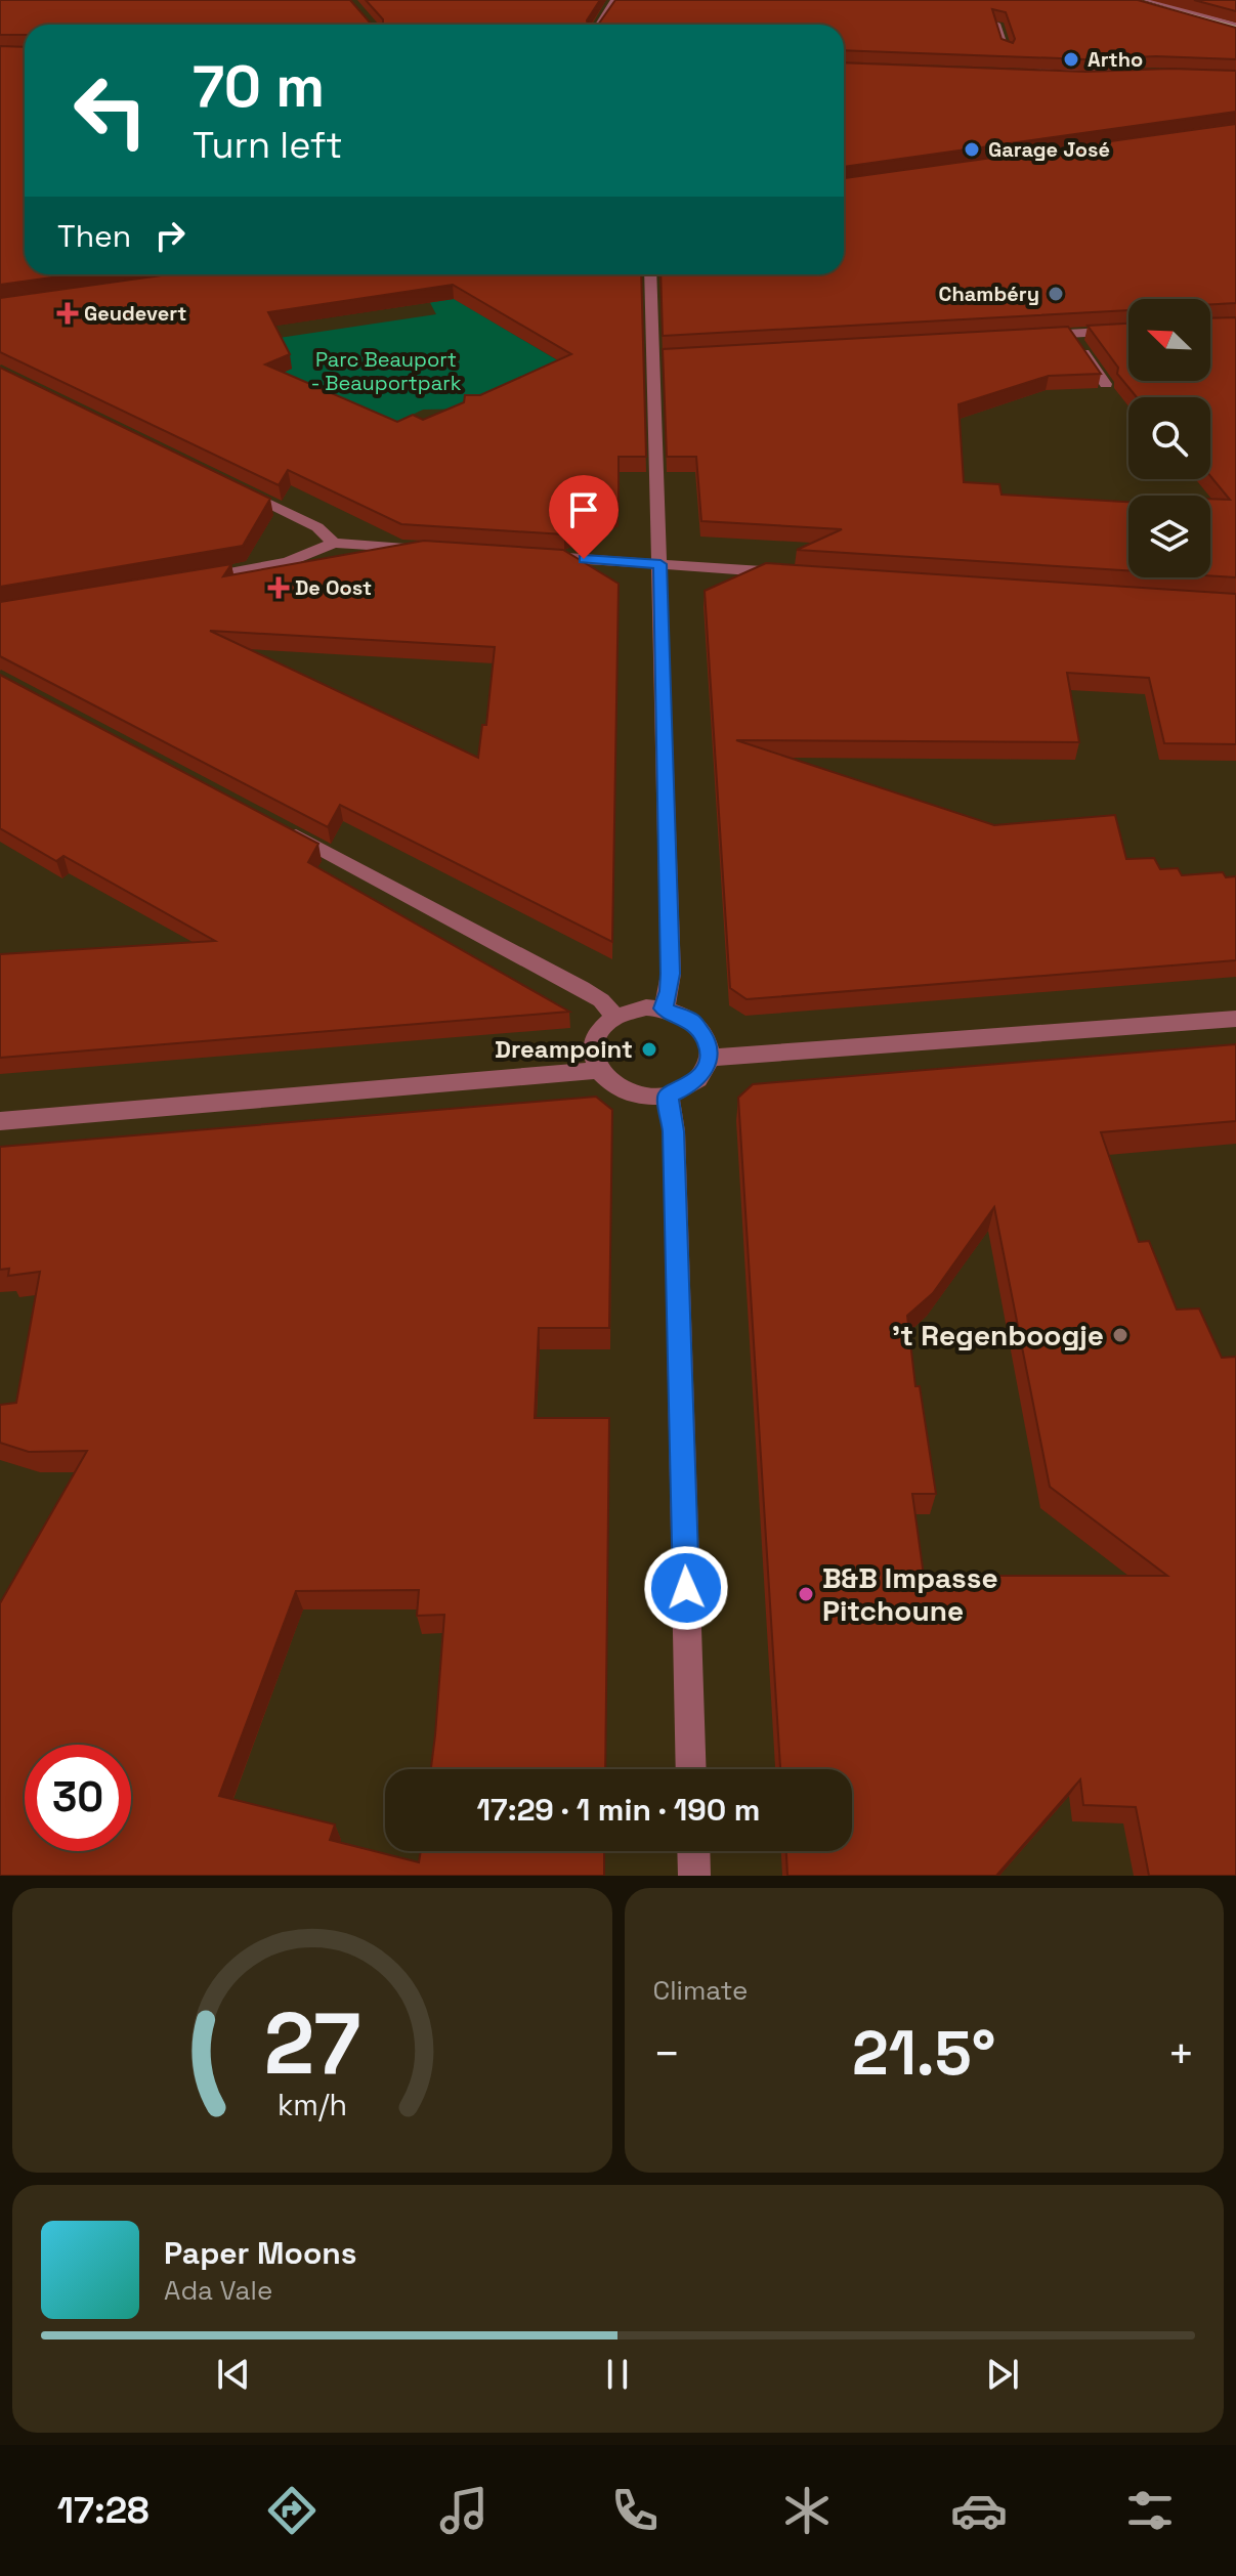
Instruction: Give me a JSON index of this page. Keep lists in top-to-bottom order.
{
  "parks": ["Parc Beauport - Beauportpark"],
  "places": {
    "other": [
      "Artho",
      "Garage José",
      "Chambéry",
      "Dreampoint",
      "'t Regenboogje",
      "B&B Impasse Pitchoune"
    ],
    "health": ["Geudevert", "De Oost"]
  },
  "north": "top left",
  "page": {
    "turn": ["70 m", "Turn left"],
    "then": "Then",
    "limit": "30",
    "trip": "17:29 · 1 min · 190 m",
    "tile": "Climate",
    "heat": ["−", "21.5°", "+"],
    "song": ["Paper Moons", "Ada Vale"],
    "tabs": "17:28",
    "gauge": ["27", "km/h"]
  }
}
